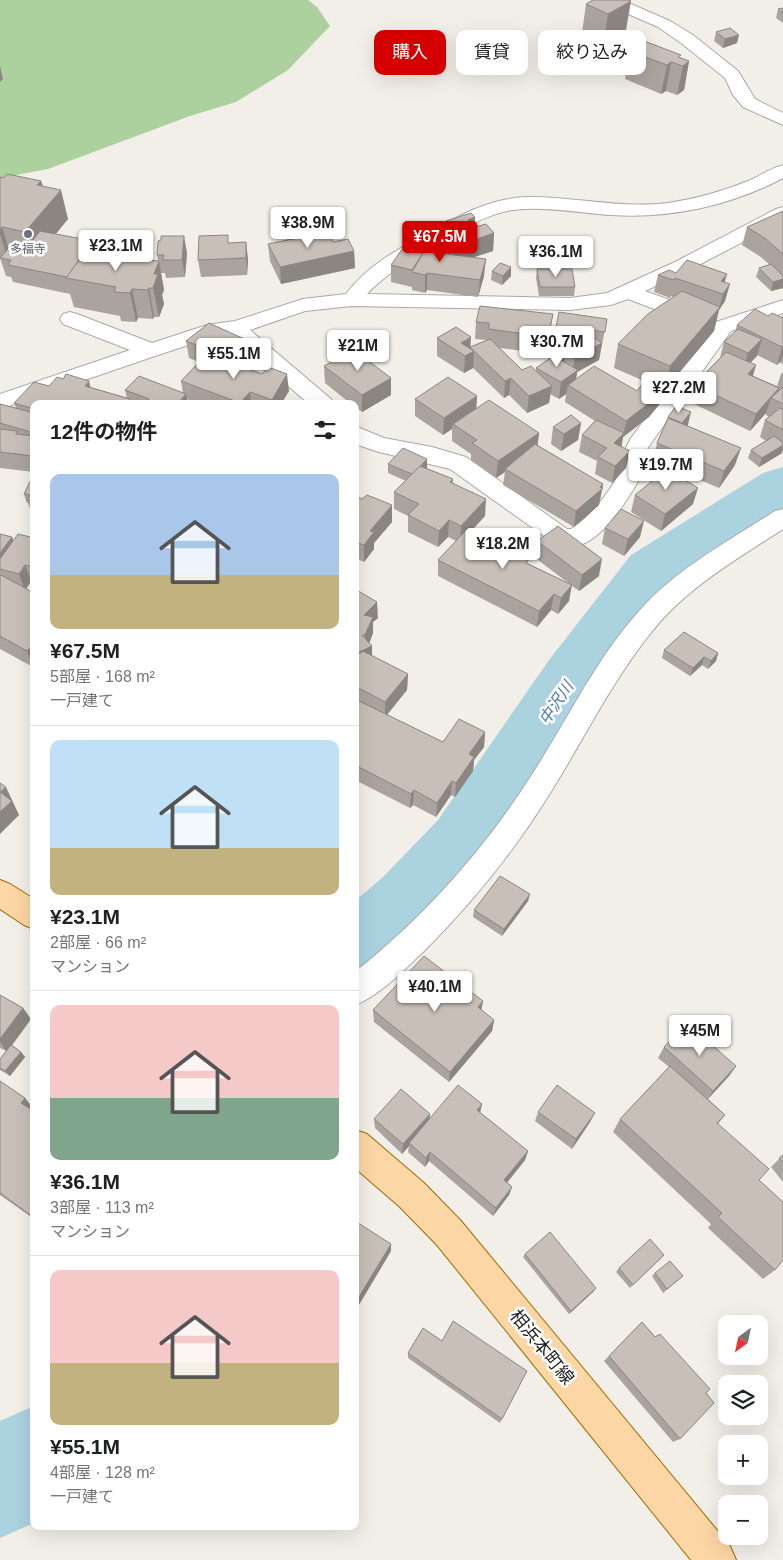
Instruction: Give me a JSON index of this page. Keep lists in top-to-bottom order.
{
  "streets": {
    "main road": ["相浜本町線"]
  },
  "water": ["中沢川"],
  "places": ["多福寺"],
  "north": "bottom left",
  "page": {
    "chip": ["購入", "賃貸", "絞り込み"],
    "price": [
      "¥38.9M",
      "¥67.5M",
      "¥23.1M",
      "¥36.1M",
      "¥30.7M",
      "¥21M",
      "¥55.1M",
      "¥27.2M",
      "¥19.7M",
      "¥18.2M",
      "¥40.1M",
      "¥45M"
    ],
    "heading": "12件の物件",
    "list": [
      {
        "name": "¥67.5M",
        "note": "5部屋 · 168 m² · 一戸建て"
      },
      {
        "name": "¥23.1M",
        "note": "2部屋 · 66 m² · マンション"
      },
      {
        "name": "¥36.1M",
        "note": "3部屋 · 113 m² · マンション"
      },
      {
        "name": "¥55.1M",
        "note": "4部屋 · 128 m² · 一戸建て"
      }
    ],
    "map_buttons": ["+", "−"]
  }
}
